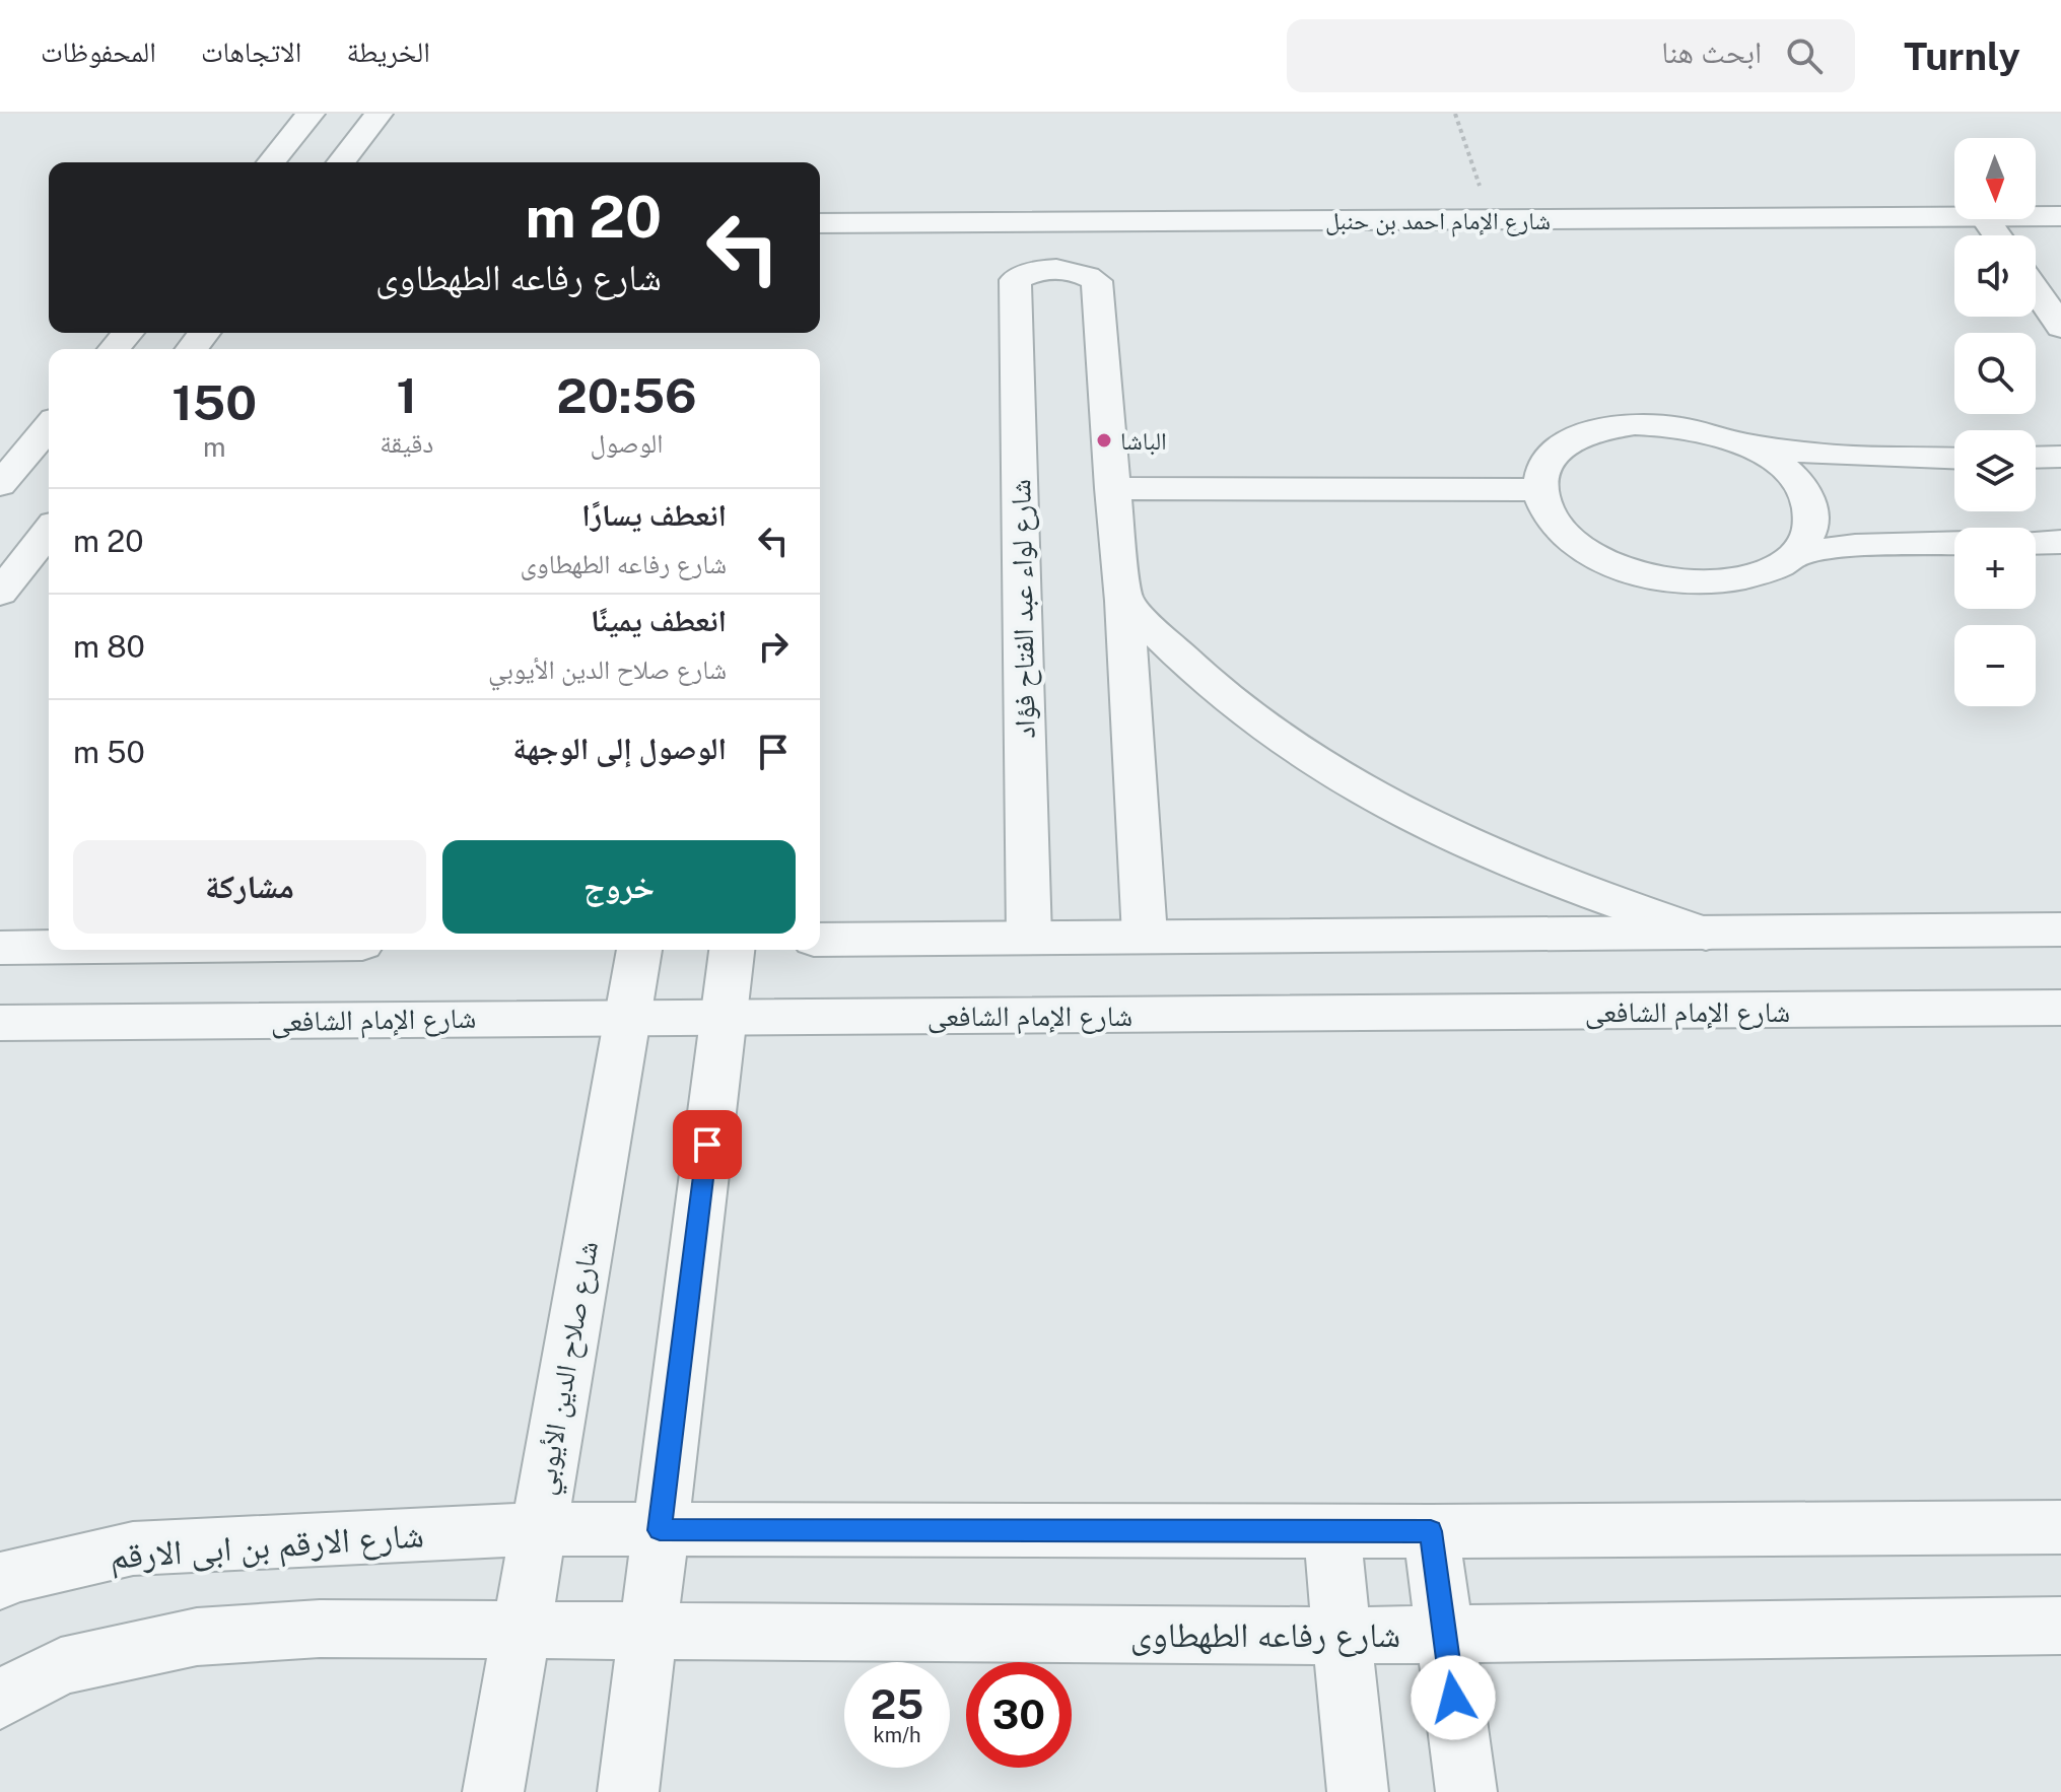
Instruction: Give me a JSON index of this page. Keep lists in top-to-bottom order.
{
  "streets": {
    "street": [
      "شارع الإمام احمد بن حنبل",
      "شارع لواء عبد الفتاح فؤاد",
      "شارع الإمام الشافعى",
      "شارع صلاح الدين الأيوبي",
      "شارع الارقم بن ابى الارقم",
      "شارع رفاعه الطهطاوى"
    ]
  },
  "crossings": [
    ["شارع الإمام الشافعى", "شارع صلاح الدين الأيوبي"],
    ["شارع صلاح الدين الأيوبي", "شارع الارقم بن ابى الارقم"],
    ["شارع صلاح الدين الأيوبي", "شارع رفاعه الطهطاوى"]
  ],
  "places": ["الباشا"],
  "north": "bottom",
  "page": {
    "header": "Turnly",
    "search": "ابحث هنا",
    "nav": ["الخريطة", "الاتجاهات", "المحفوظات"],
    "map_buttons": ["+", "−"],
    "turn": ["20 m", "شارع رفاعه الطهطاوى"],
    "eta": [
      "20:56",
      "الوصول",
      "1",
      "دقيقة",
      "150",
      "m"
    ],
    "list": [
      {
        "name": "انعطف يسارًا",
        "note": "شارع رفاعه الطهطاوى",
        "value": "20 m"
      },
      {
        "name": "انعطف يمينًا",
        "note": "شارع صلاح الدين الأيوبي",
        "value": "80 m"
      },
      {
        "name": "الوصول إلى الوجهة",
        "value": "50 m"
      }
    ],
    "buttons": ["خروج", "مشاركة"],
    "speed": "25 km/h",
    "limit": "30"
  }
}
